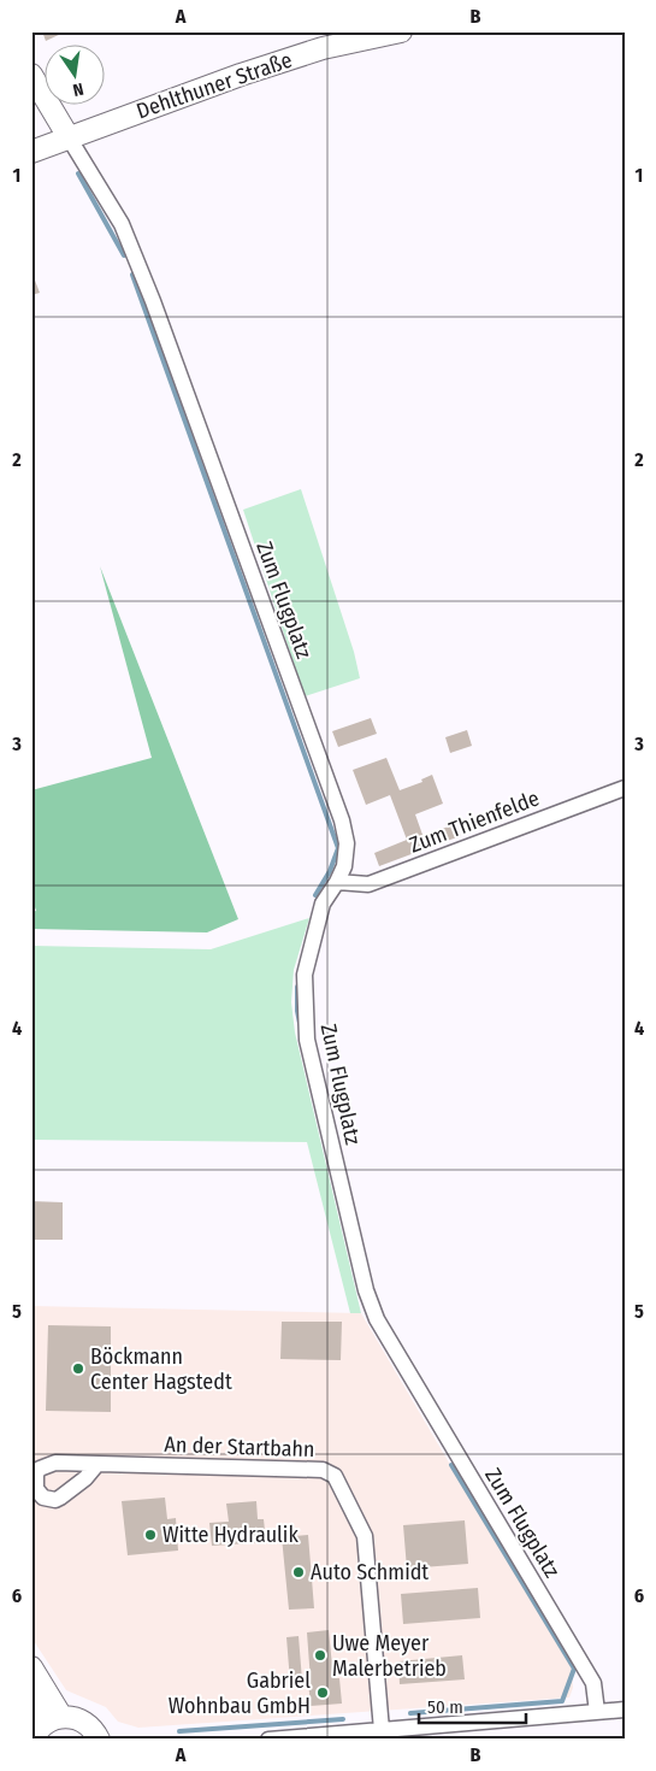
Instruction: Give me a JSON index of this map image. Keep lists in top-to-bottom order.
{
  "streets": {
    "street": [
      "Dehlthuner Straße",
      "Zum Flugplatz",
      "Zum Thienfelde",
      "An der Startbahn"
    ]
  },
  "crossings": [
    ["Dehlthuner Straße", "Zum Flugplatz"],
    ["Zum Flugplatz", "Zum Thienfelde"]
  ],
  "places": [
    "Böckmann Center Hagstedt",
    "Witte Hydraulik",
    "Auto Schmidt",
    "Uwe Meyer Malerbetrieb",
    "Gabriel Wohnbau GmbH"
  ],
  "scale_bar": "50 m",
  "north": "bottom",
  "grid": {
    "columns": ["A", "B"],
    "rows": [
      "1",
      "2",
      "3",
      "4",
      "5",
      "6"
    ]
  }
}
